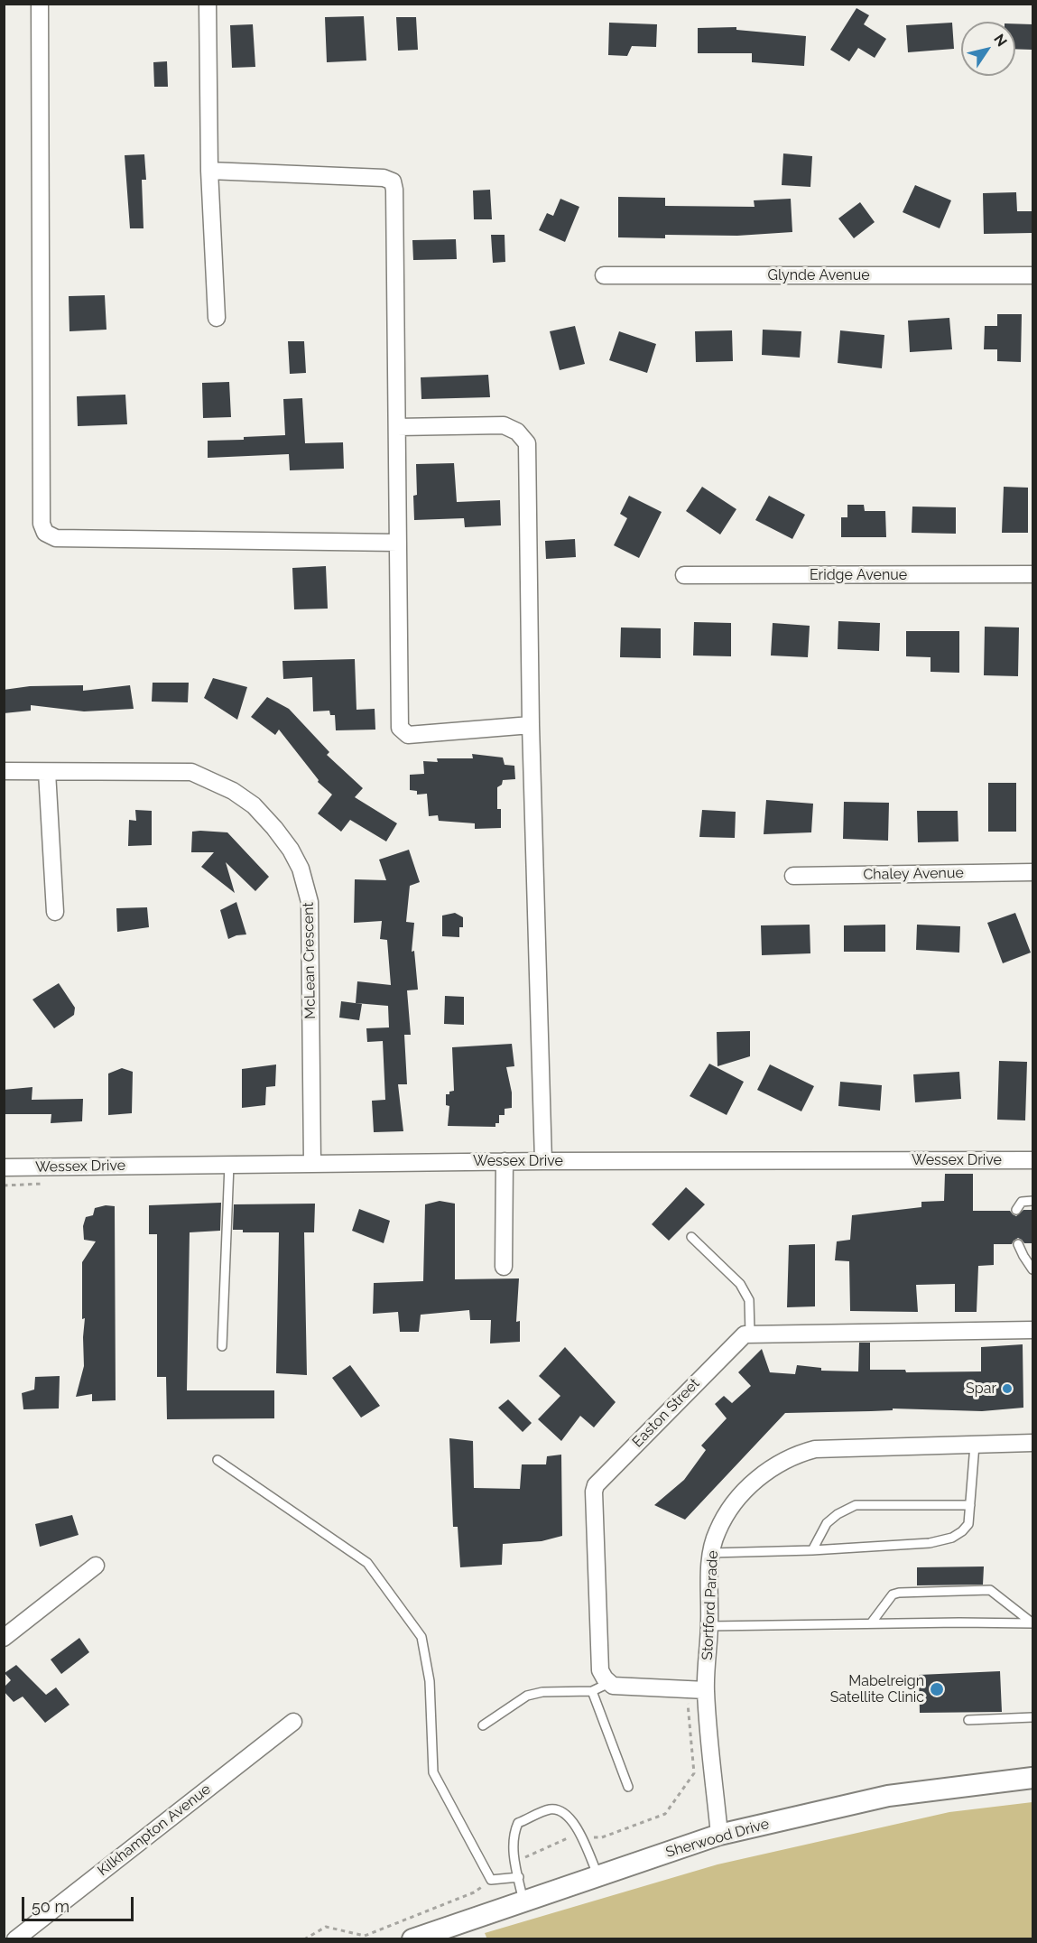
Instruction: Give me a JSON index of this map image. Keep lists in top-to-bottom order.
{
  "streets": {
    "street": [
      "Glynde Avenue",
      "Eridge Avenue",
      "Chaley Avenue",
      "McLean Crescent",
      "Wessex Drive",
      "Easton Street",
      "Stortford Parade",
      "Kilkhampton Avenue",
      "Sherwood Drive"
    ]
  },
  "crossings": [
    ["McLean Crescent", "Wessex Drive"],
    ["Stortford Parade", "Sherwood Drive"]
  ],
  "places": ["Spar", "Mabelreign Satellite Clinic"],
  "scale_bar": "50 m",
  "north": "top right"
}
